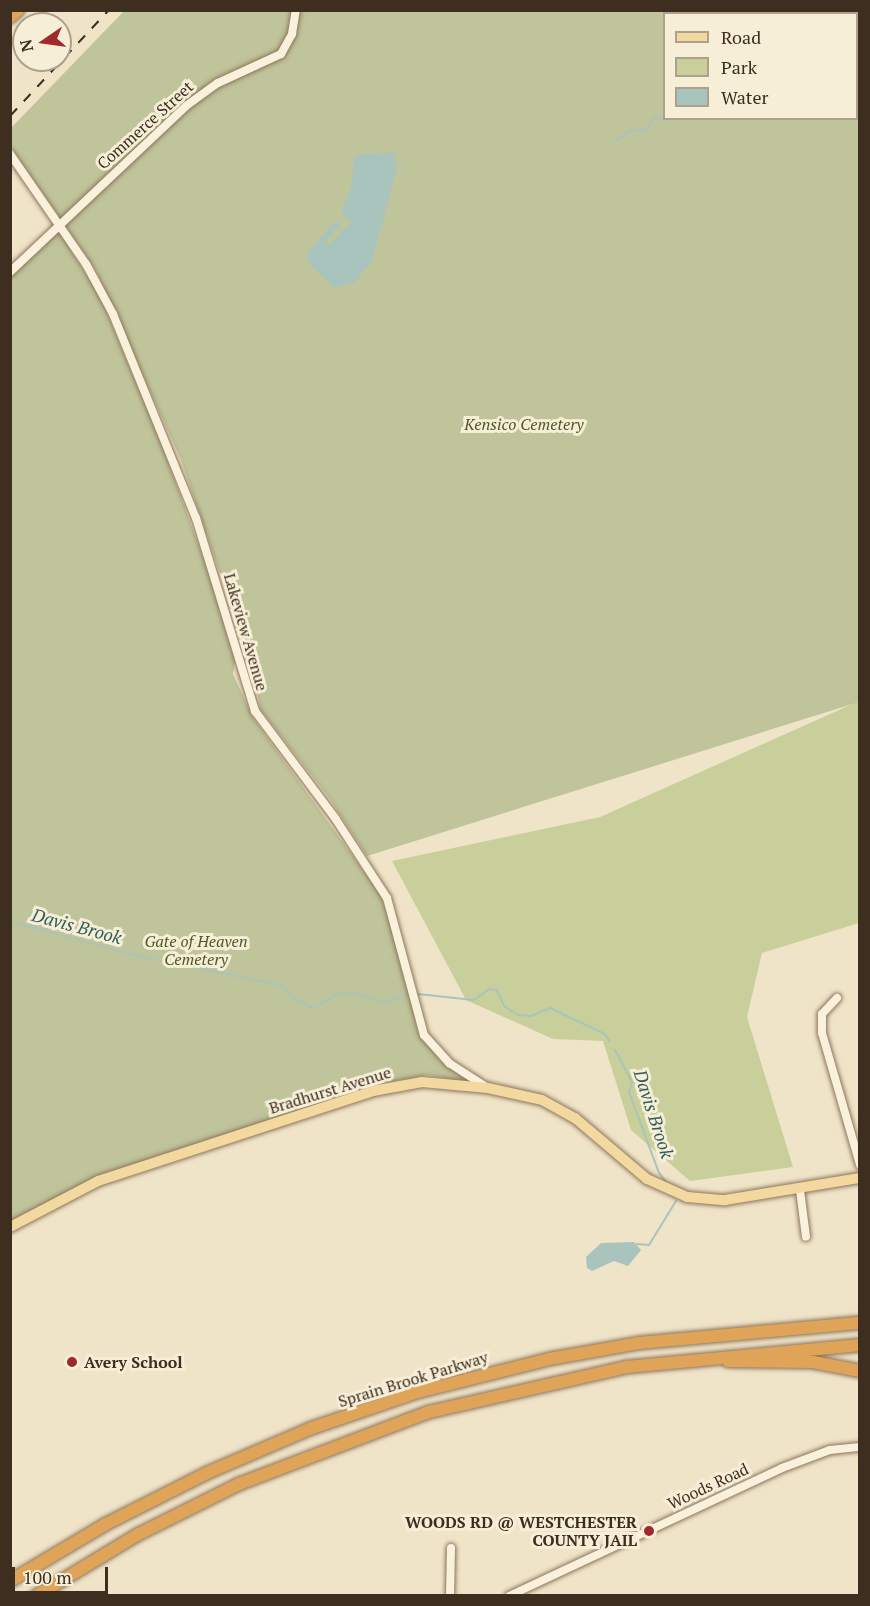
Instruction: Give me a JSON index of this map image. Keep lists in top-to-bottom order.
{
  "streets": {
    "highway": ["Sprain Brook Parkway"],
    "main road": ["Bradhurst Avenue"],
    "street": ["Commerce Street", "Lakeview Avenue", "Woods Road"]
  },
  "crossings": [
    ["Commerce Street", "Lakeview Avenue"],
    ["Lakeview Avenue", "Bradhurst Avenue"]
  ],
  "water": ["Davis Brook"],
  "parks": ["Kensico Cemetery", "Gate of Heaven Cemetery"],
  "places": ["Avery School", "WOODS RD @ WESTCHESTER COUNTY JAIL"],
  "legend": ["Road", "Park", "Water"],
  "scale_bar": "100 m",
  "north": "left"
}
